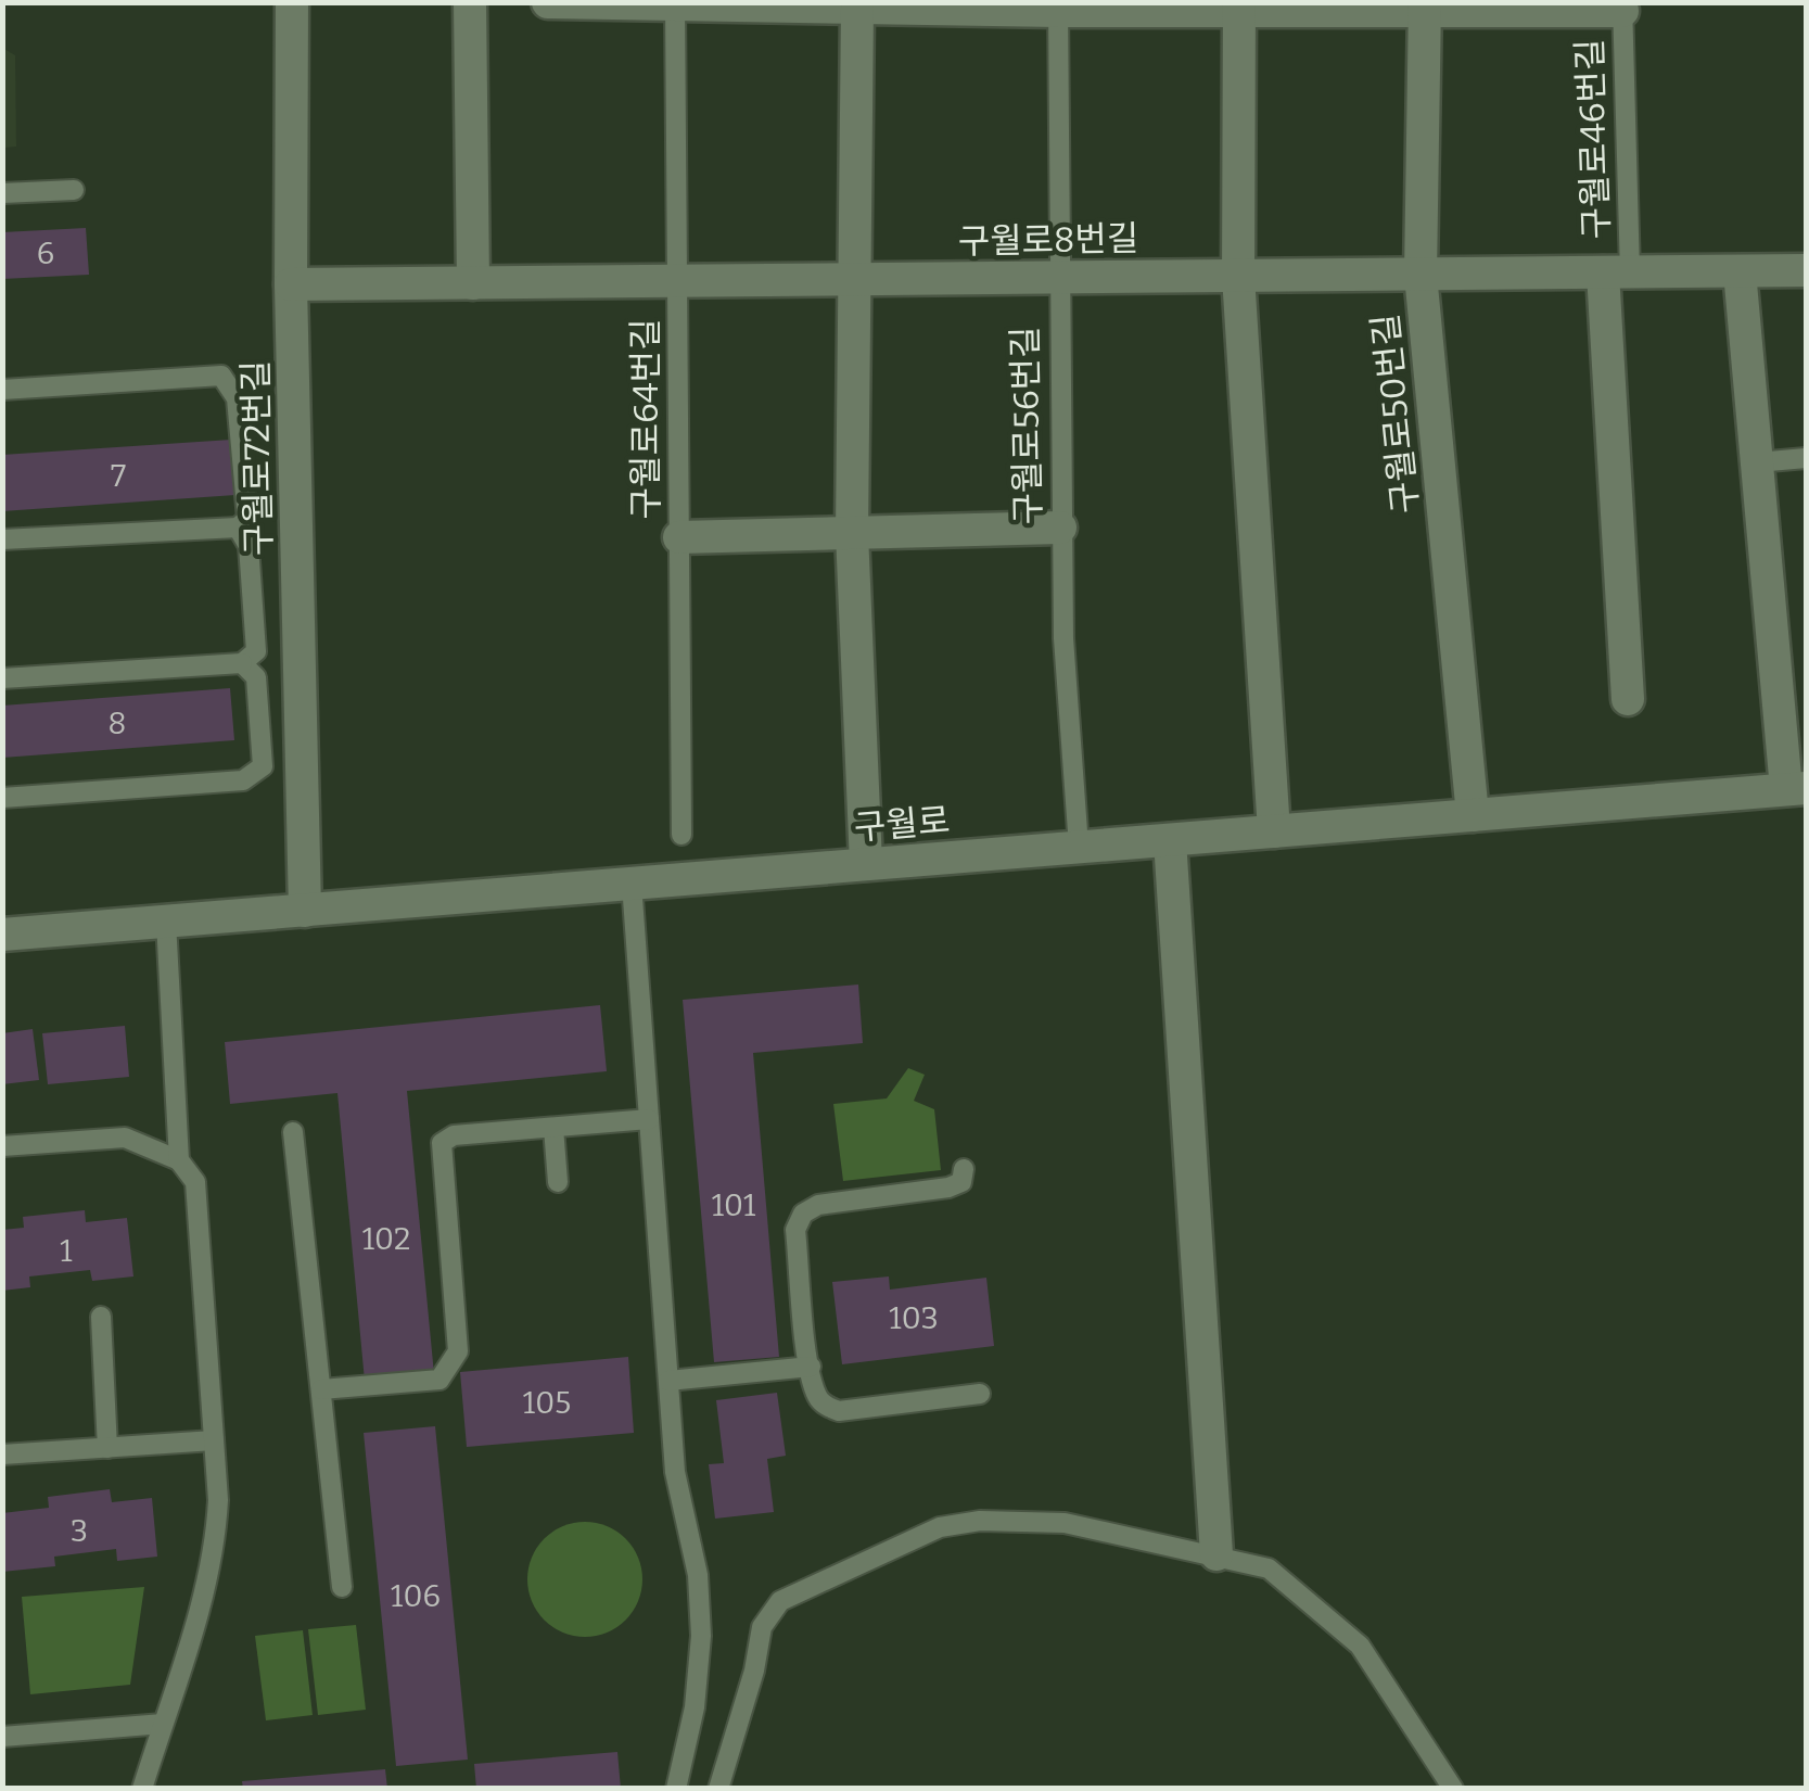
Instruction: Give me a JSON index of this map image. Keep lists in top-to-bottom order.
{
  "streets": {
    "street": [
      "구월로8번길",
      "구월로50번길",
      "구월로72번길",
      "구월로"
    ],
    "lane": ["구월로46번길", "구월로64번길", "구월로56번길"]
  },
  "crossings": [
    ["구월로46번길", "구월로8번길"],
    ["구월로8번길", "구월로50번길"],
    ["구월로8번길", "구월로64번길"],
    ["구월로8번길", "구월로56번길"],
    ["구월로8번길", "구월로72번길"],
    ["구월로50번길", "구월로"],
    ["구월로56번길", "구월로"],
    ["구월로72번길", "구월로"]
  ],
  "house_numbers": [
    "6",
    "7",
    "8",
    "101",
    "102",
    "1",
    "103",
    "105",
    "3",
    "106"
  ]
}
